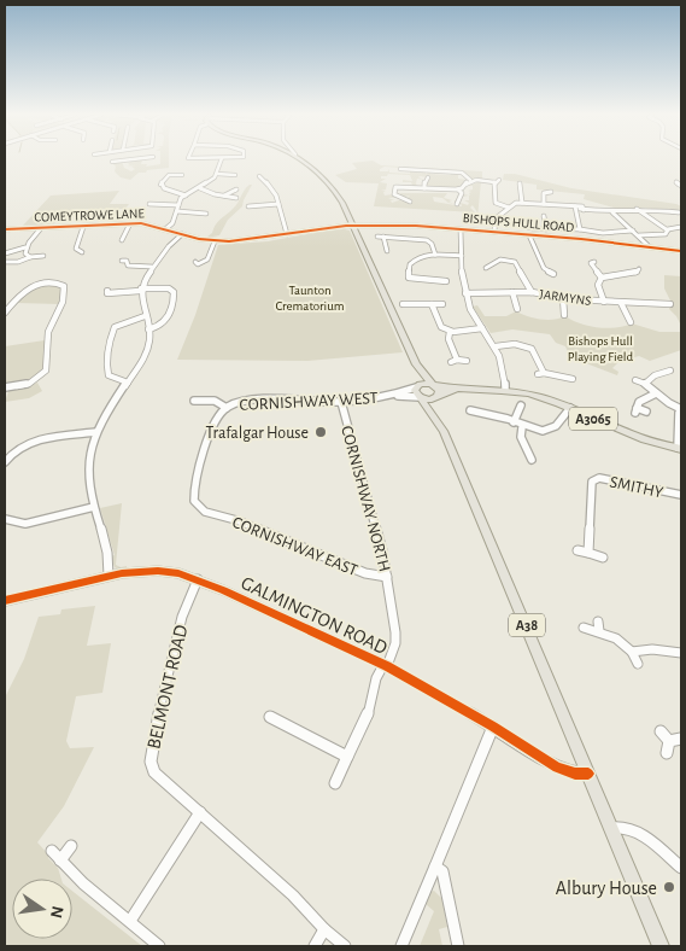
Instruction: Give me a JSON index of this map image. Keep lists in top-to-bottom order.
{
  "streets": {
    "main road": ["A3065", "A38"],
    "street": [
      "COMEYTROWE LANE",
      "BISHOPS HULL ROAD",
      "JARMYNS",
      "CORNISHWAY WEST",
      "SMITHY",
      "CORNISHWAY NORTH",
      "CORNISHWAY EAST",
      "GALMINGTON ROAD",
      "BELMONT ROAD"
    ]
  },
  "crossings": [
    ["COMEYTROWE LANE", "BISHOPS HULL ROAD"],
    ["COMEYTROWE LANE", "A38"],
    ["BISHOPS HULL ROAD", "A38"],
    ["CORNISHWAY WEST", "CORNISHWAY NORTH"],
    ["CORNISHWAY WEST", "CORNISHWAY EAST"],
    ["CORNISHWAY WEST", "A38"],
    ["A3065", "A38"],
    ["CORNISHWAY NORTH", "CORNISHWAY EAST"],
    ["CORNISHWAY NORTH", "GALMINGTON ROAD"],
    ["GALMINGTON ROAD", "A38"],
    ["GALMINGTON ROAD", "BELMONT ROAD"]
  ],
  "parks": ["Taunton Crematorium", "Bishops Hull Playing Field"],
  "places": ["Trafalgar House", "Albury House"],
  "north": "right"
}
